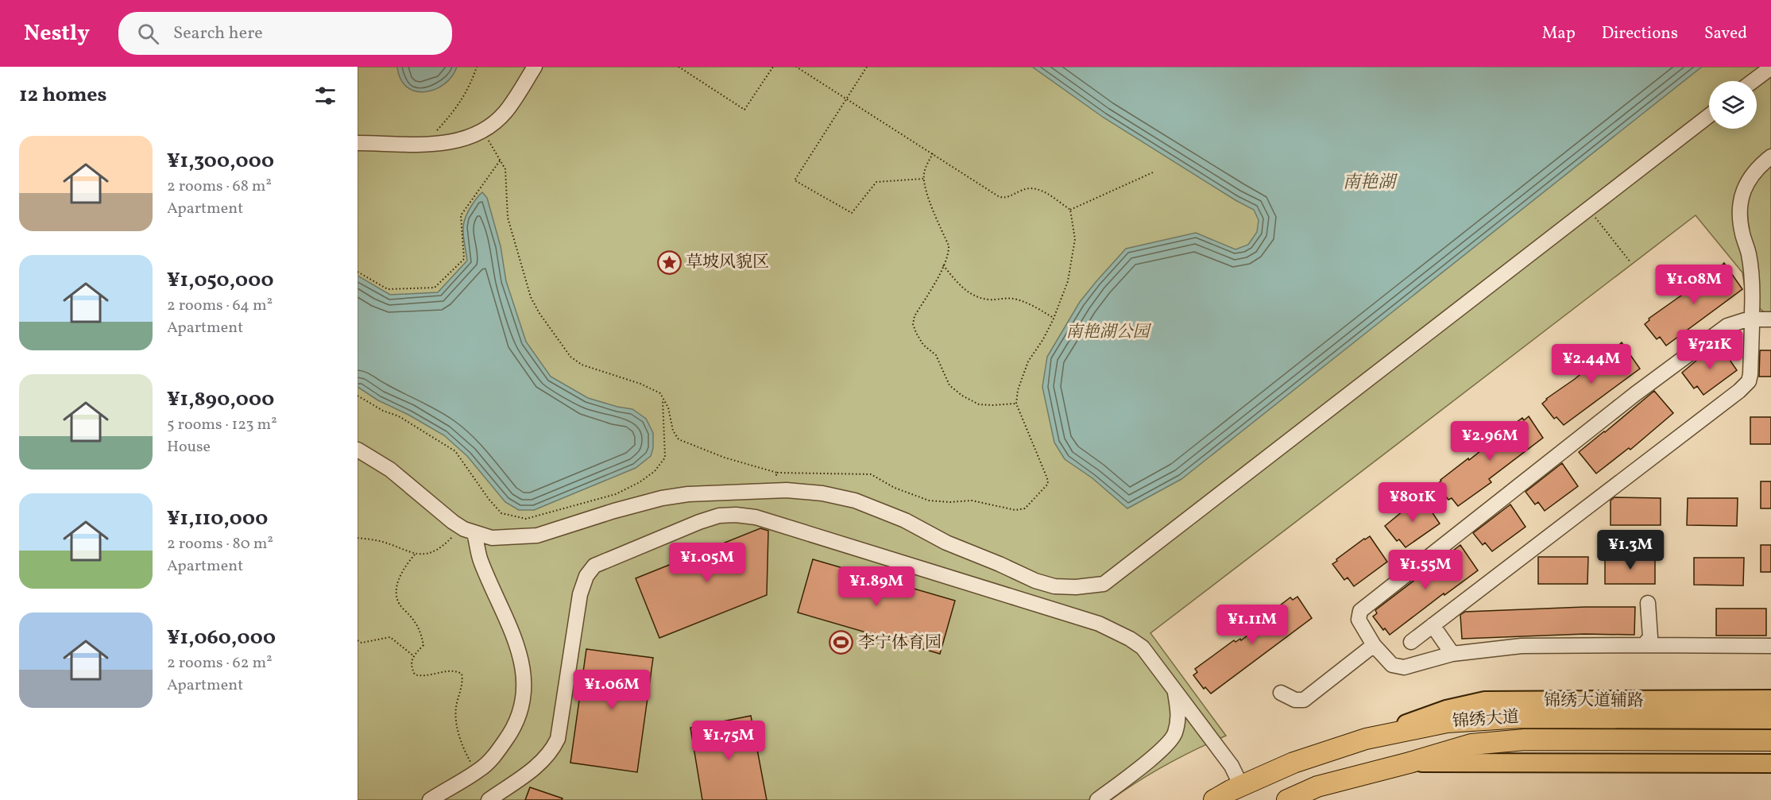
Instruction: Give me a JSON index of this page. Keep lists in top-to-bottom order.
{
  "streets": {
    "highway": ["锦绣大道"],
    "main road": ["锦绣大道辅路"]
  },
  "crossings": [
    ["锦绣大道辅路", "锦绣大道"]
  ],
  "water": ["南艳湖"],
  "parks": ["南艳湖公园"],
  "places": {
    "place": ["草坡风貌区"],
    "sports": ["李宁体育园"]
  },
  "page": {
    "header": "Nestly",
    "search": "Search here",
    "nav": ["Map", "Directions", "Saved"],
    "heading": "12 homes",
    "list": [
      {
        "name": "¥1,300,000",
        "note": "2 rooms · 68 m² · Apartment"
      },
      {
        "name": "¥1,050,000",
        "note": "2 rooms · 64 m² · Apartment"
      },
      {
        "name": "¥1,890,000",
        "note": "5 rooms · 123 m² · House"
      },
      {
        "name": "¥1,110,000",
        "note": "2 rooms · 80 m² · Apartment"
      },
      {
        "name": "¥1,060,000",
        "note": "2 rooms · 62 m² · Apartment"
      }
    ],
    "price": [
      "¥1.08M",
      "¥721K",
      "¥2.44M",
      "¥2.96M",
      "¥801K",
      "¥1.3M",
      "¥1.05M",
      "¥1.55M",
      "¥1.89M",
      "¥1.11M",
      "¥1.06M",
      "¥1.75M"
    ]
  }
}
